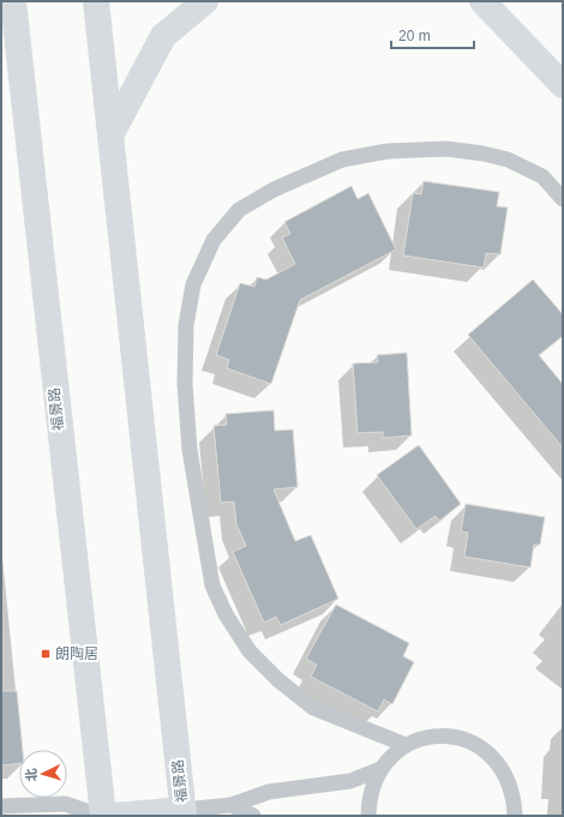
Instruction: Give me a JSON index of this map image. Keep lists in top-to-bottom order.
{
  "streets": {
    "main road": ["福景路"]
  },
  "places": {
    "transit": ["朗陶居"]
  },
  "scale_bar": "20 m",
  "north": "left"
}
